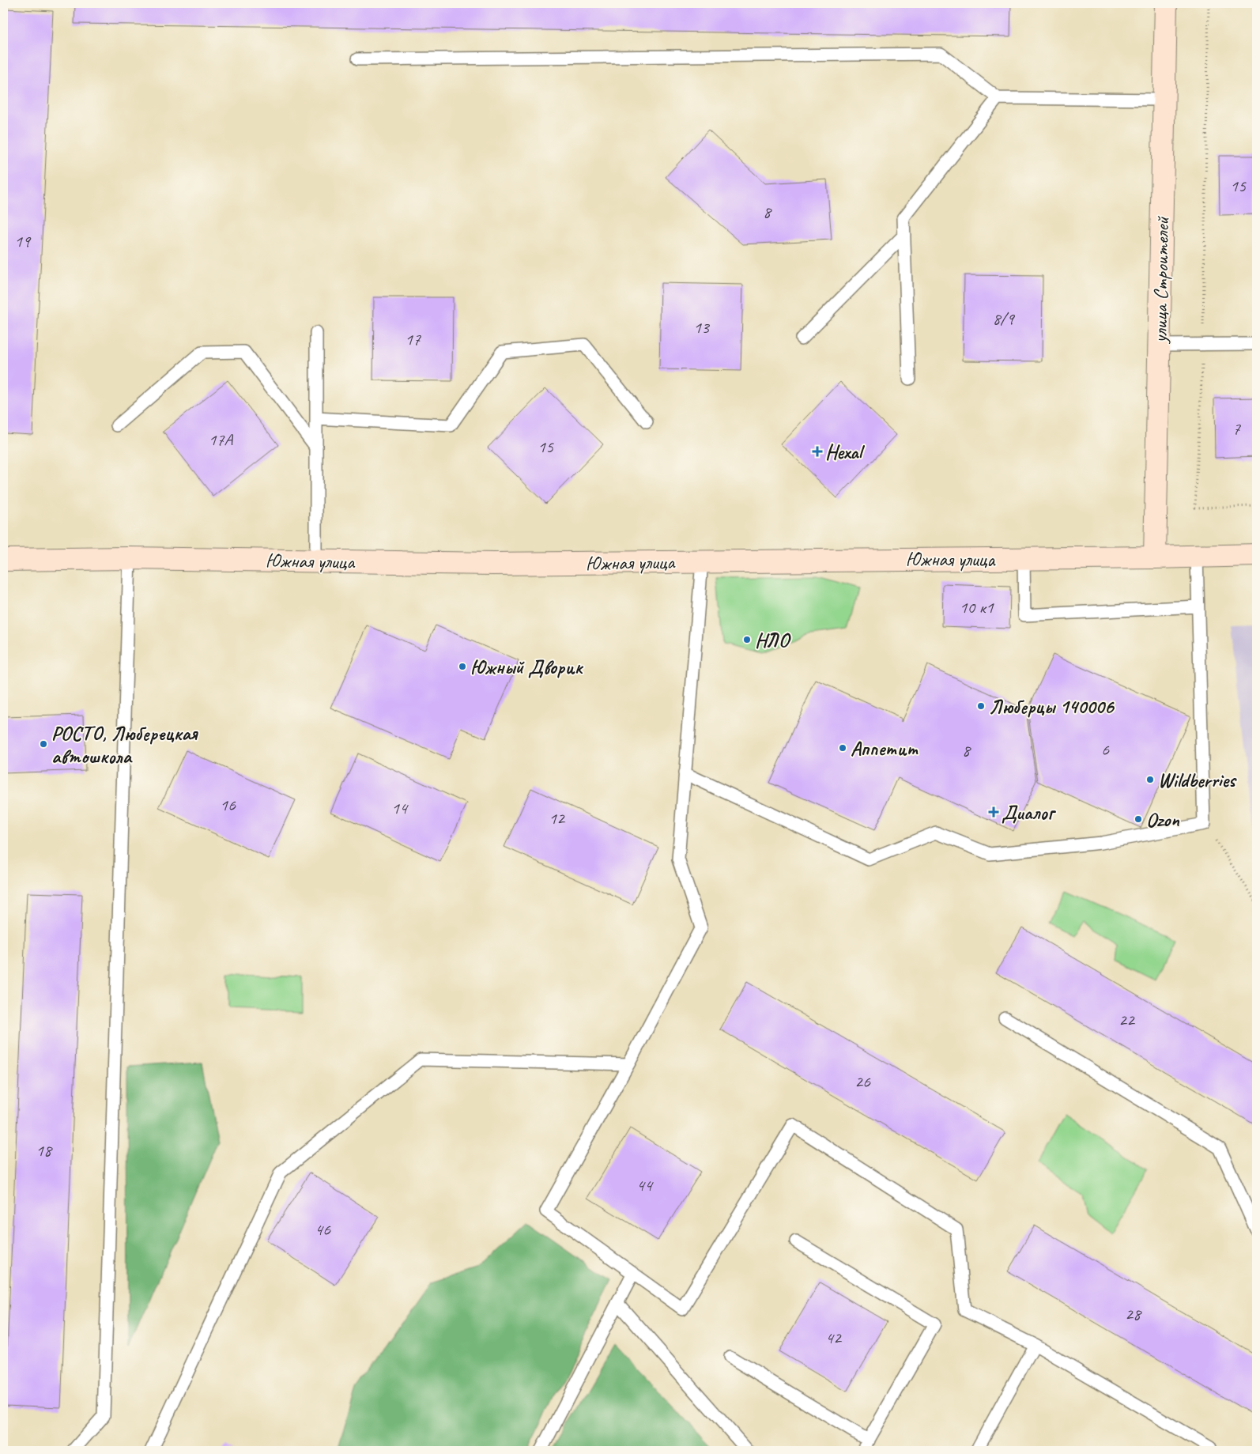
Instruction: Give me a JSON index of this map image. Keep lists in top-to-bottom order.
{
  "streets": {
    "street": ["улица Строителей", "Южная улица"]
  },
  "crossings": [
    ["улица Строителей", "Южная улица"]
  ],
  "places": {
    "health": ["Hexal", "Диалог"],
    "other": [
      "НЛО",
      "Южный Дворик",
      "Люберцы 140006",
      "РОСТО, Люберецкая автошкола",
      "Аппетит",
      "Wildberries",
      "Ozon"
    ]
  },
  "house_numbers": [
    "15",
    "8",
    "19",
    "8/9",
    "13",
    "17",
    "7",
    "17А",
    "15",
    "10 к1",
    "6",
    "8",
    "16",
    "14",
    "12",
    "22",
    "26",
    "18",
    "44",
    "46",
    "28",
    "42"
  ]
}
